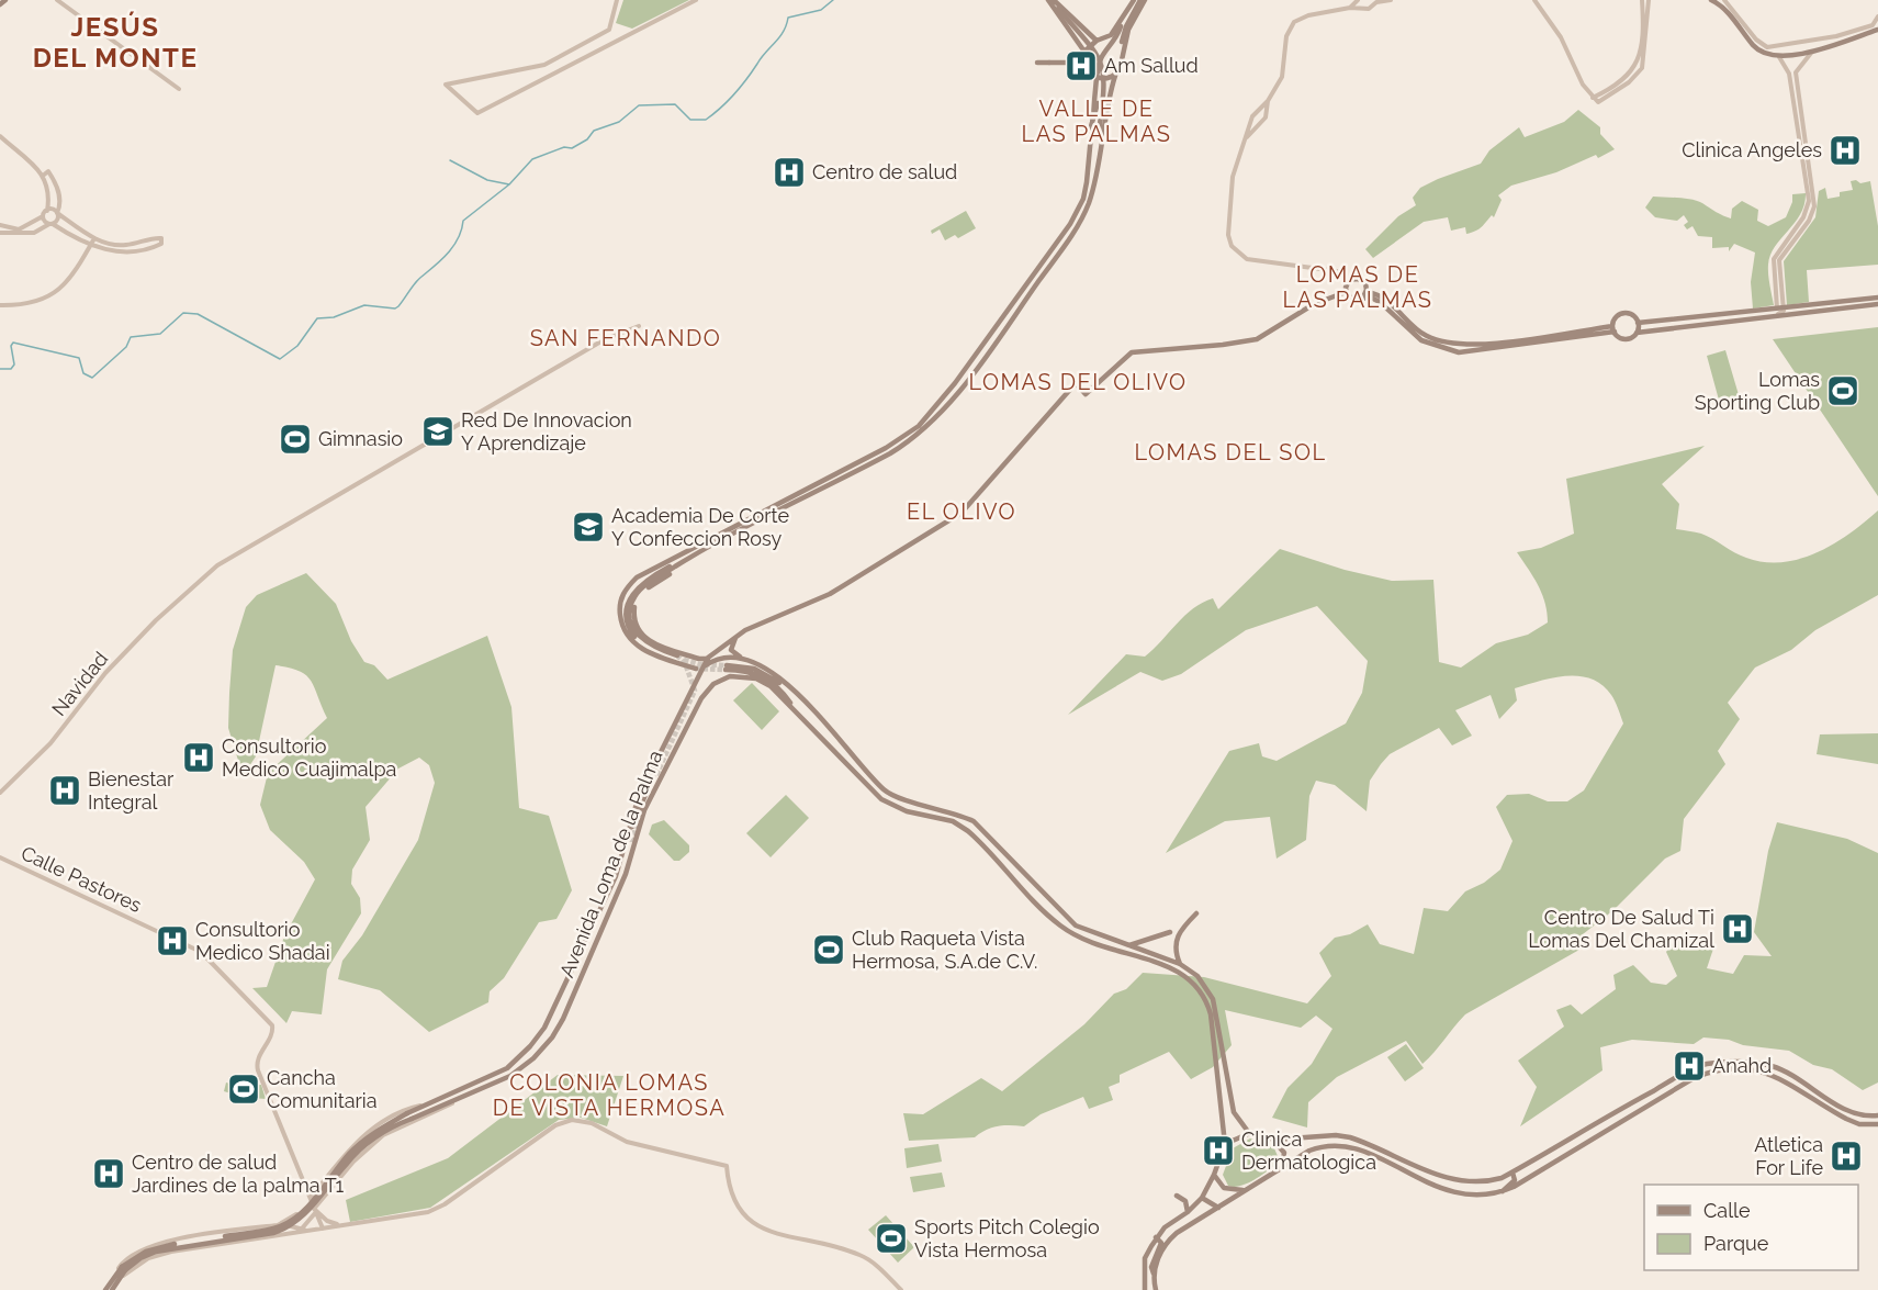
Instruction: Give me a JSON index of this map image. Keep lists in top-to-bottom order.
{
  "streets": {
    "main road": ["Avenida Loma de la Palma"],
    "street": ["Navidad", "Calle Pastores"]
  },
  "crossings": [
    ["Avenida Loma de la Palma", "Calle Pastores"]
  ],
  "districts": [
    "JESÚS DEL MONTE",
    "VALLE DE LAS PALMAS",
    "LOMAS DE LAS PALMAS",
    "SAN FERNANDO",
    "LOMAS DEL OLIVO",
    "LOMAS DEL SOL",
    "EL OLIVO",
    "COLONIA LOMAS DE VISTA HERMOSA"
  ],
  "places": {
    "hospital": [
      "Am Sallud",
      "Clinica Angeles",
      "Centro de salud",
      "Consultorio Medico Cuajimalpa",
      "Bienestar Integral",
      "Centro De Salud Ti Lomas Del Chamizal",
      "Consultorio Medico Shadai",
      "Anahd",
      "Clinica Dermatologica",
      "Atletica For Life",
      "Centro de salud Jardines de la palma T1"
    ],
    "sports": [
      "Lomas Sporting Club",
      "Gimnasio",
      "Club Raqueta Vista Hermosa, S.A.de C.V.",
      "Cancha Comunitaria",
      "Sports Pitch Colegio Vista Hermosa"
    ],
    "school or university": ["Red De Innovacion Y Aprendizaje", "Academia De Corte Y Confeccion Rosy"]
  },
  "legend": ["Calle", "Parque"]
}
